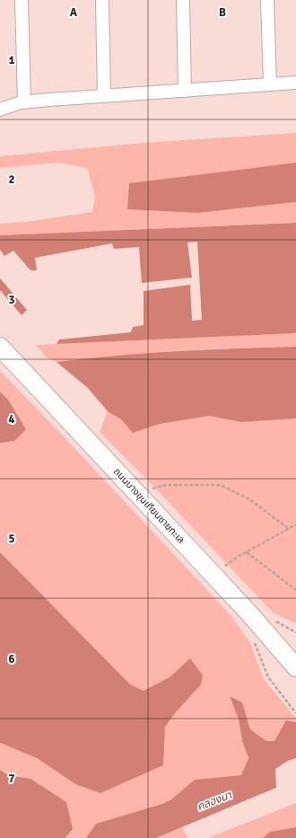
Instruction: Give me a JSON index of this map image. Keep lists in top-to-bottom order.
{
  "streets": {
    "main road": ["ถนนบางขุนเทียนชายทะเล"]
  },
  "water": ["คลองนา"],
  "grid": {
    "columns": ["A", "B"],
    "rows": [
      "1",
      "2",
      "3",
      "4",
      "5",
      "6",
      "7"
    ]
  }
}
